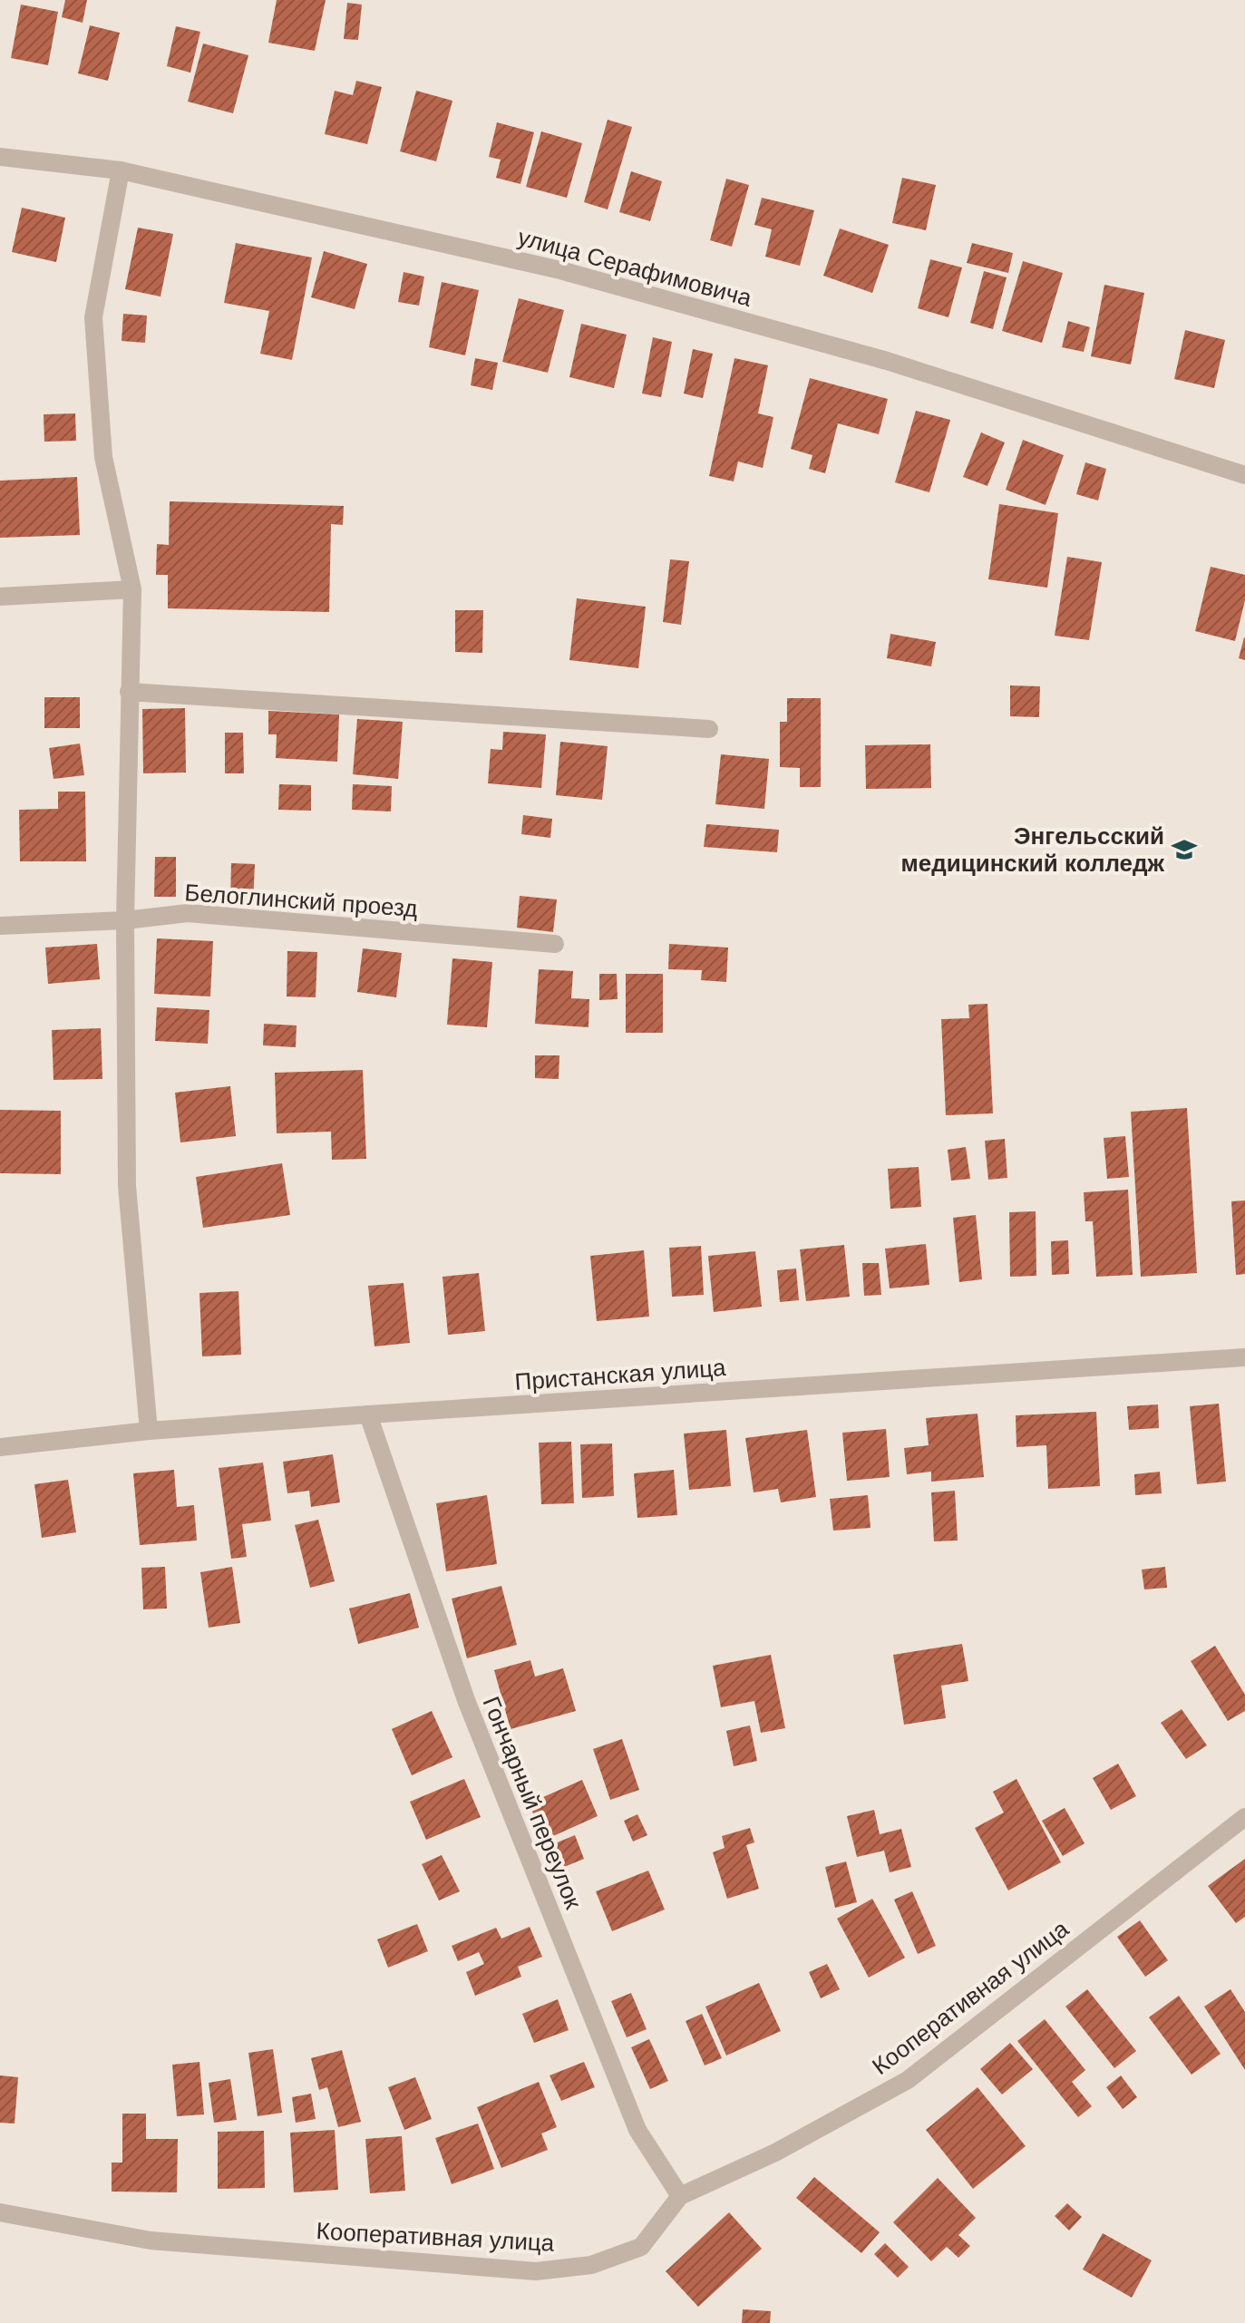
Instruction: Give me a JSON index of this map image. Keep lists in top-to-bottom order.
{
  "streets": {
    "street": [
      "улица Серафимовича",
      "Белоглинский проезд",
      "Пристанская улица",
      "Гончарный переулок",
      "Кооперативная улица"
    ]
  },
  "crossings": [
    ["Пристанская улица", "Гончарный переулок"],
    ["Гончарный переулок", "Кооперативная улица"]
  ],
  "places": {
    "school or university": ["Энгельсский медицинский колледж"]
  }
}
